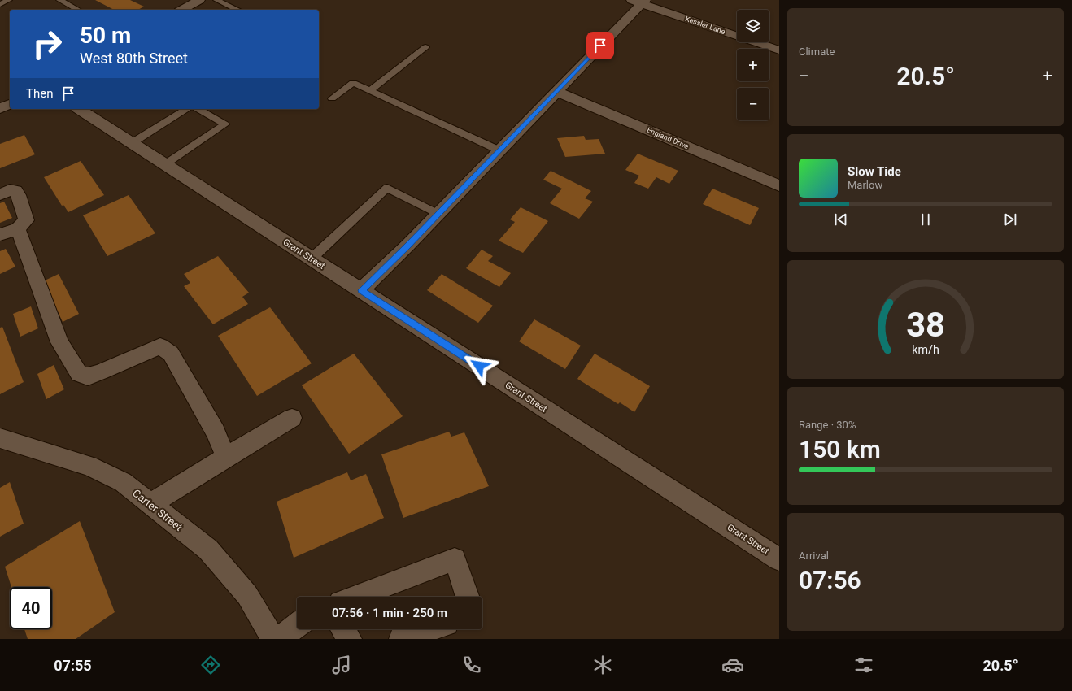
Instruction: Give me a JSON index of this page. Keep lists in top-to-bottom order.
{
  "streets": {
    "street": [
      "Kessler Lane",
      "England Drive",
      "Grant Street",
      "Carter Street"
    ]
  },
  "page": {
    "tile": [
      "Climate",
      ["Range · 30%", "150 km"],
      ["Arrival", "07:56"]
    ],
    "map_buttons": ["+", "−"],
    "turn": ["50 m", "West 80th Street"],
    "heat": ["−", "20.5°", "+"],
    "then": "Then",
    "song": ["Slow Tide", "Marlow"],
    "limit": "40",
    "trip": "07:56 · 1 min · 250 m",
    "tabs": ["07:55", "20.5°"],
    "gauge": ["38", "km/h"]
  }
}
